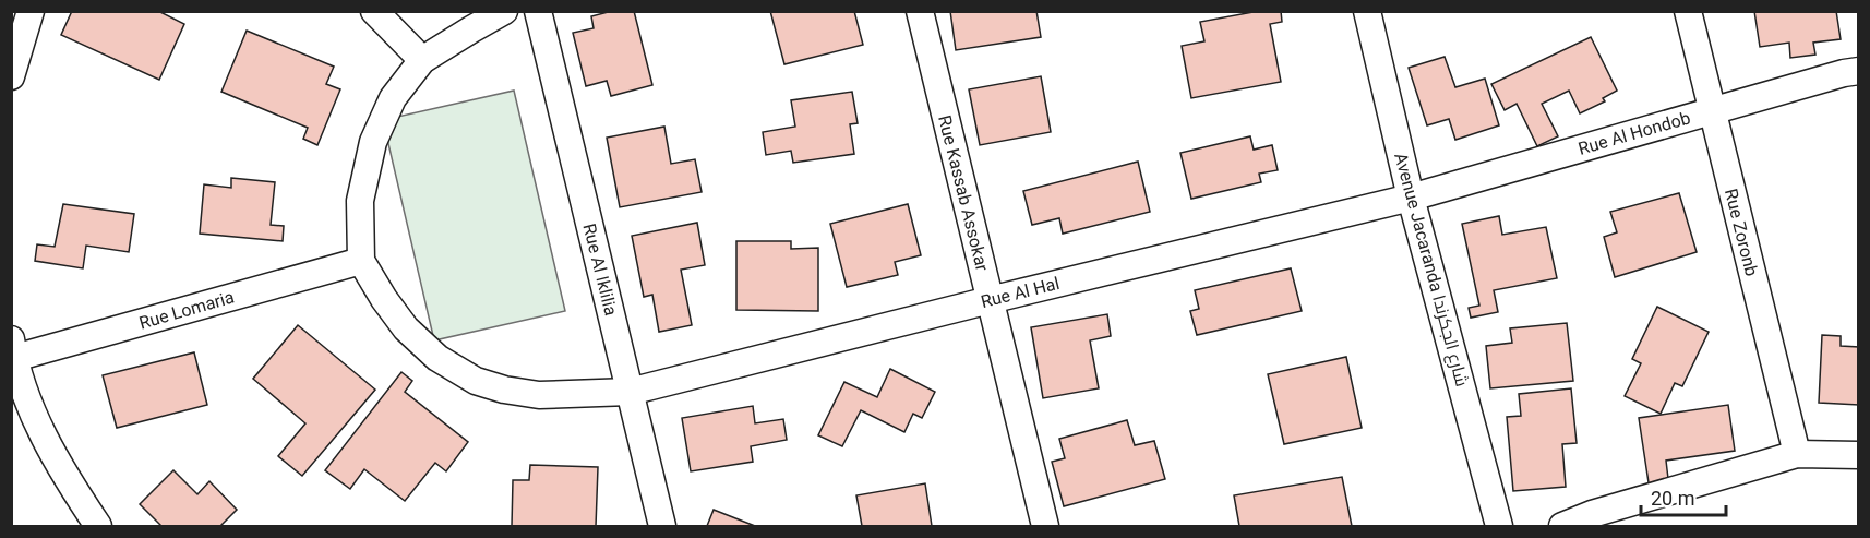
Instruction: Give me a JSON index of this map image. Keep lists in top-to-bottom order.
{
  "streets": {
    "street": [
      "Rue Al Hondob",
      "Rue Kassab Assokar",
      "Rue Zoronb",
      "Rue Al Iklilia",
      "Avenue Jacaranda شارع الجكرندا",
      "Rue Al Hal",
      "Rue Lomaria"
    ]
  },
  "crossings": [
    ["Rue Al Hondob", "Rue Zoronb"],
    ["Rue Al Hondob", "Avenue Jacaranda شارع الجكرندا"],
    ["Rue Al Hondob", "Rue Al Hal"],
    ["Rue Kassab Assokar", "Rue Al Hal"],
    ["Rue Al Iklilia", "Rue Al Hal"],
    ["Avenue Jacaranda شارع الجكرندا", "Rue Al Hal"]
  ],
  "scale_bar": "20 m"
}
